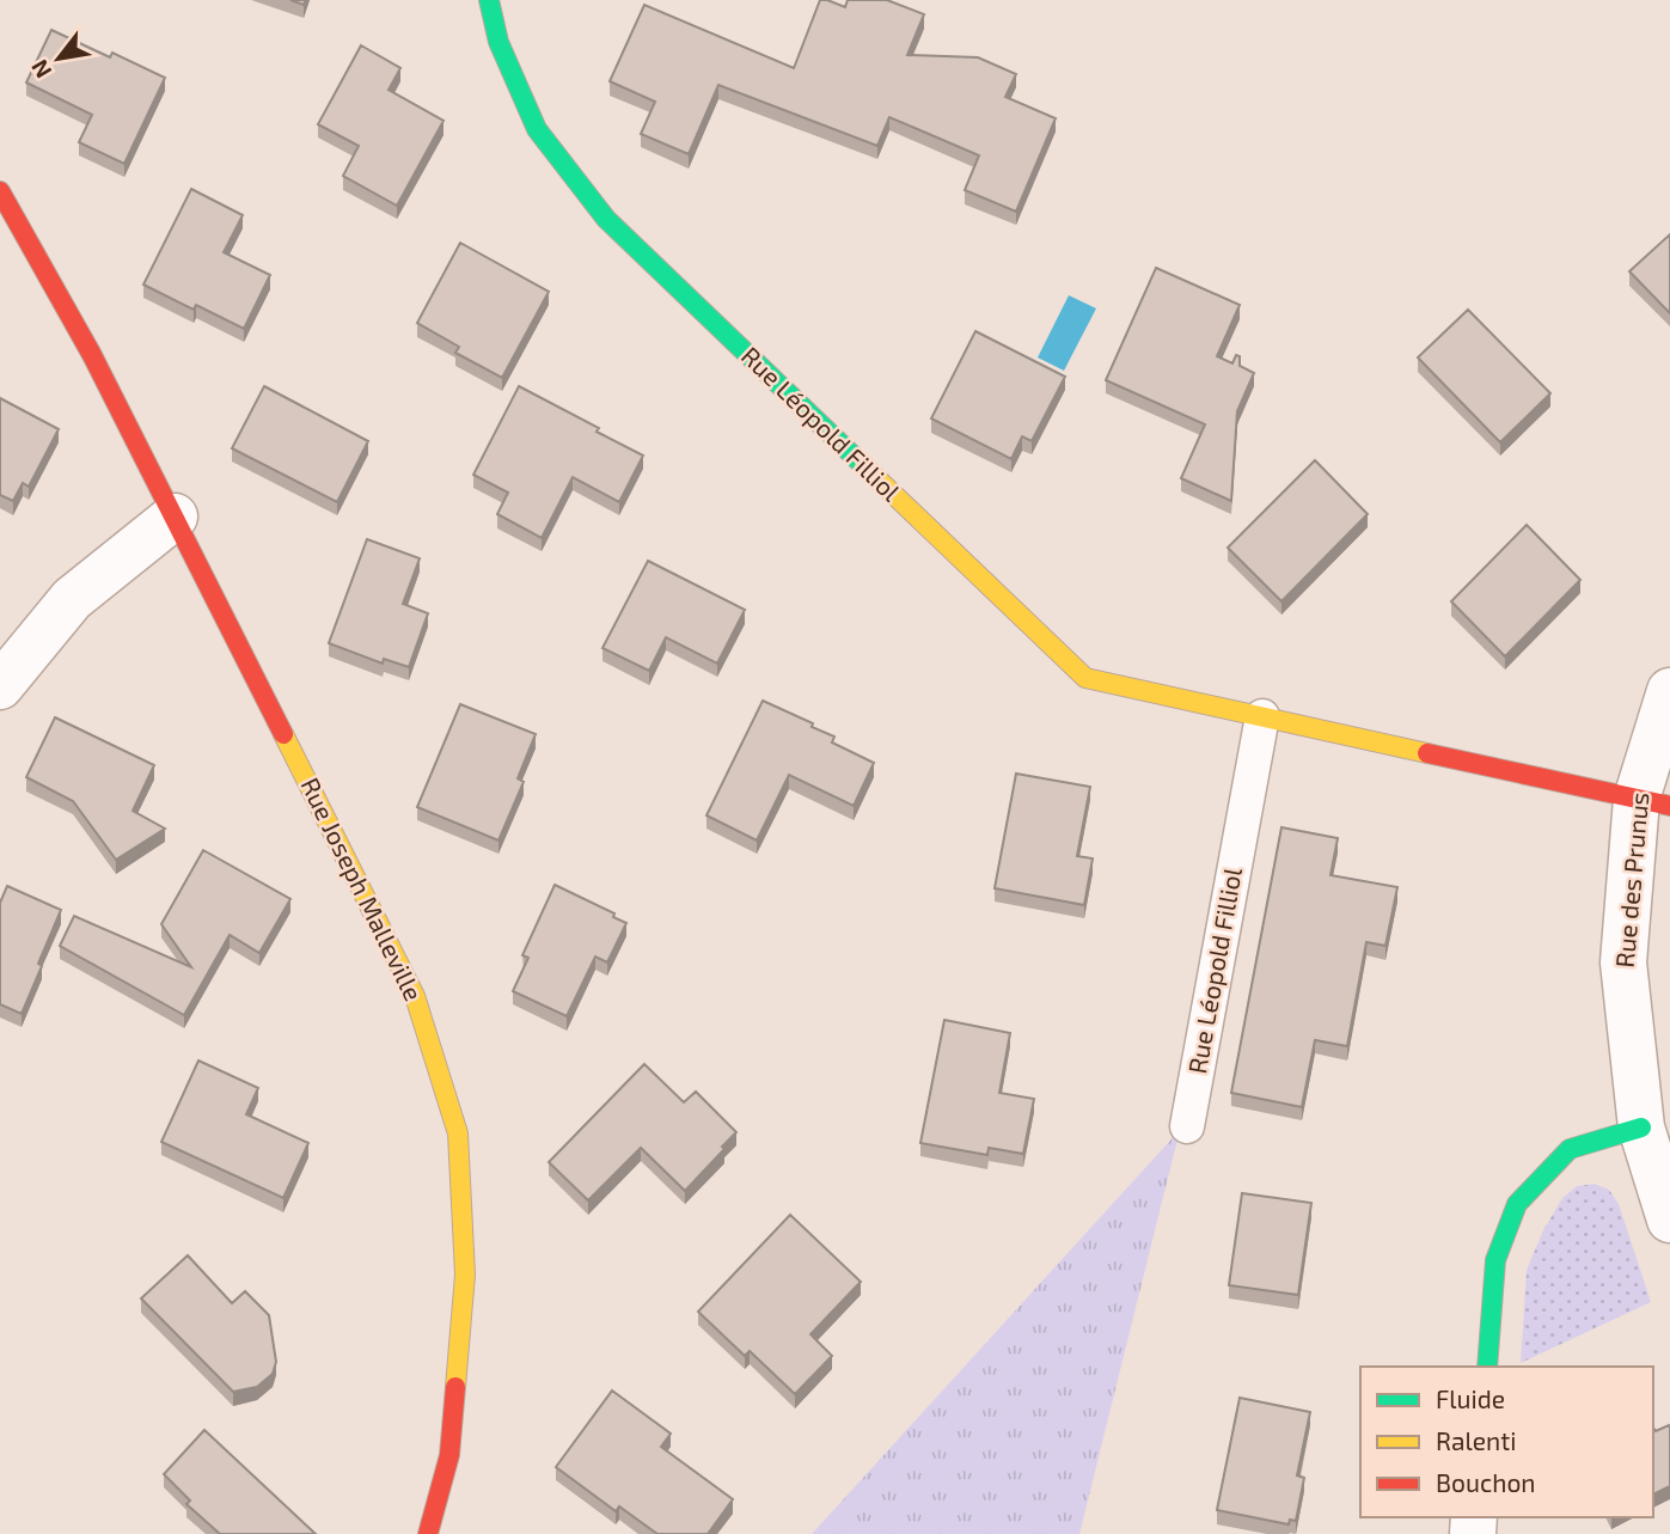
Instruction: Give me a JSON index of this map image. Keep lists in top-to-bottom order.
{
  "streets": {
    "street": ["Rue Léopold Filliol", "Rue des Prunus", "Rue Joseph Malleville"]
  },
  "crossings": [
    ["Rue Léopold Filliol", "Rue des Prunus"]
  ],
  "legend": ["Fluide", "Ralenti", "Bouchon"],
  "north": "bottom left"
}
